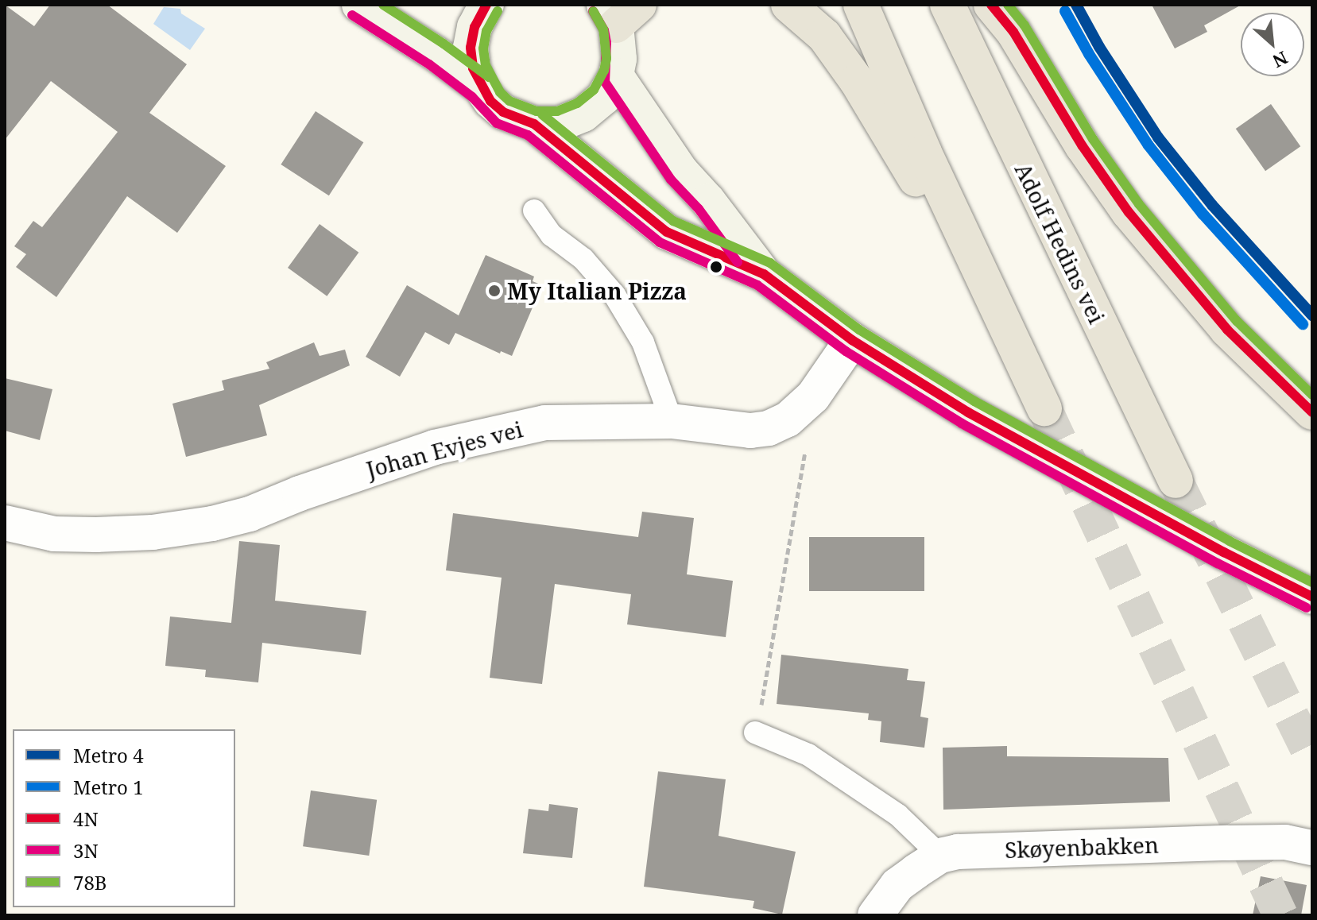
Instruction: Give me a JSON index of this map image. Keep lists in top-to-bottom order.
{
  "streets": {
    "highway": ["Adolf Hedins vei"],
    "street": ["Johan Evjes vei", "Skøyenbakken"]
  },
  "places": ["My Italian Pizza"],
  "lines": [
    "metro line 4",
    "transit line 4N",
    "transit line 78B",
    "metro line 1",
    "transit line 3N"
  ],
  "legend": [
    "Metro 4",
    "Metro 1",
    "4N",
    "3N",
    "78B"
  ],
  "north": "bottom right"
}
